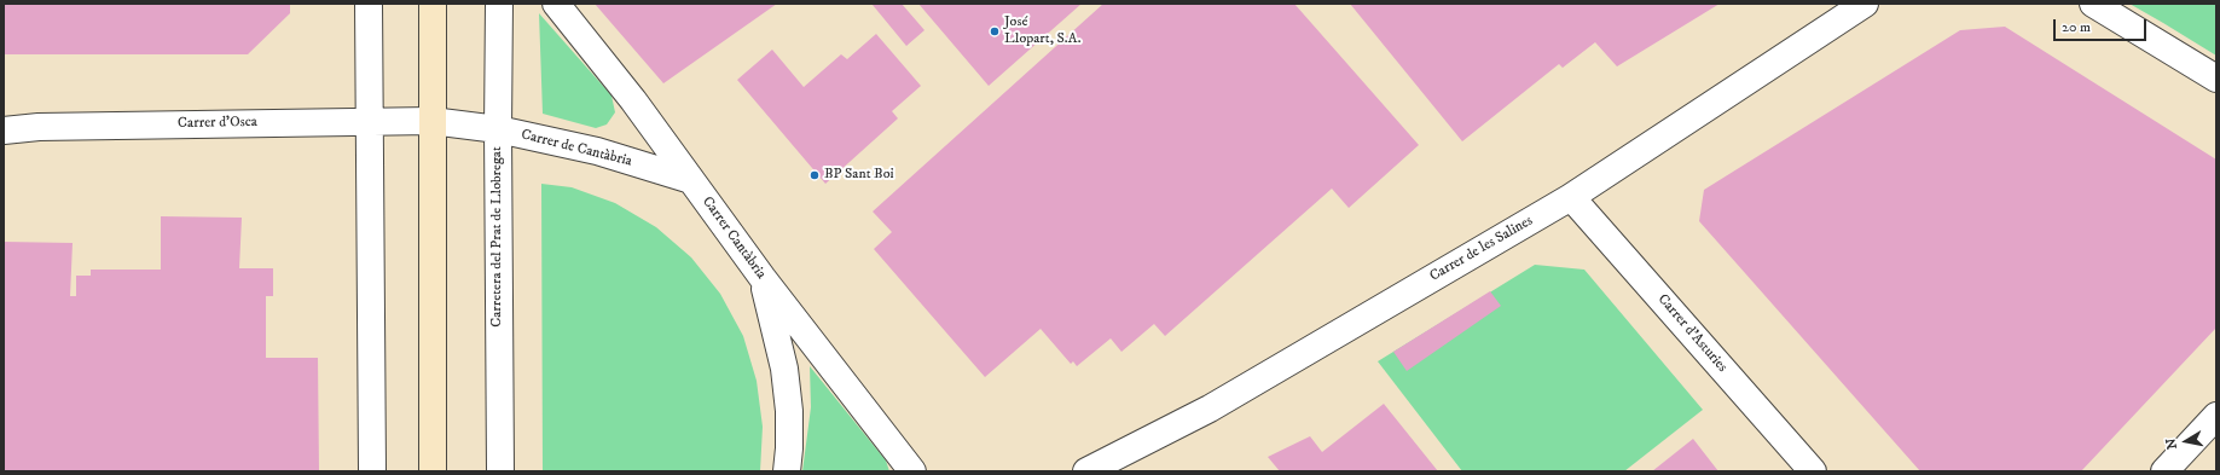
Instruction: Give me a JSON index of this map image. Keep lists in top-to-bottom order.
{
  "streets": {
    "street": [
      "Carrer d'Osca",
      "Carrer de Cantàbria",
      "Carretera del Prat de Llobregat",
      "Carrer Cantàbria",
      "Carrer de les Salines",
      "Carrer d'Asturies"
    ]
  },
  "crossings": [
    ["Carrer d'Osca", "Carrer de Cantàbria"],
    ["Carrer de Cantàbria", "Carretera del Prat de Llobregat"],
    ["Carrer de Cantàbria", "Carrer Cantàbria"],
    ["Carrer de les Salines", "Carrer d'Asturies"]
  ],
  "places": ["José Llopart, S.A.", "BP Sant Boi"],
  "scale_bar": "20 m",
  "north": "left"
}
